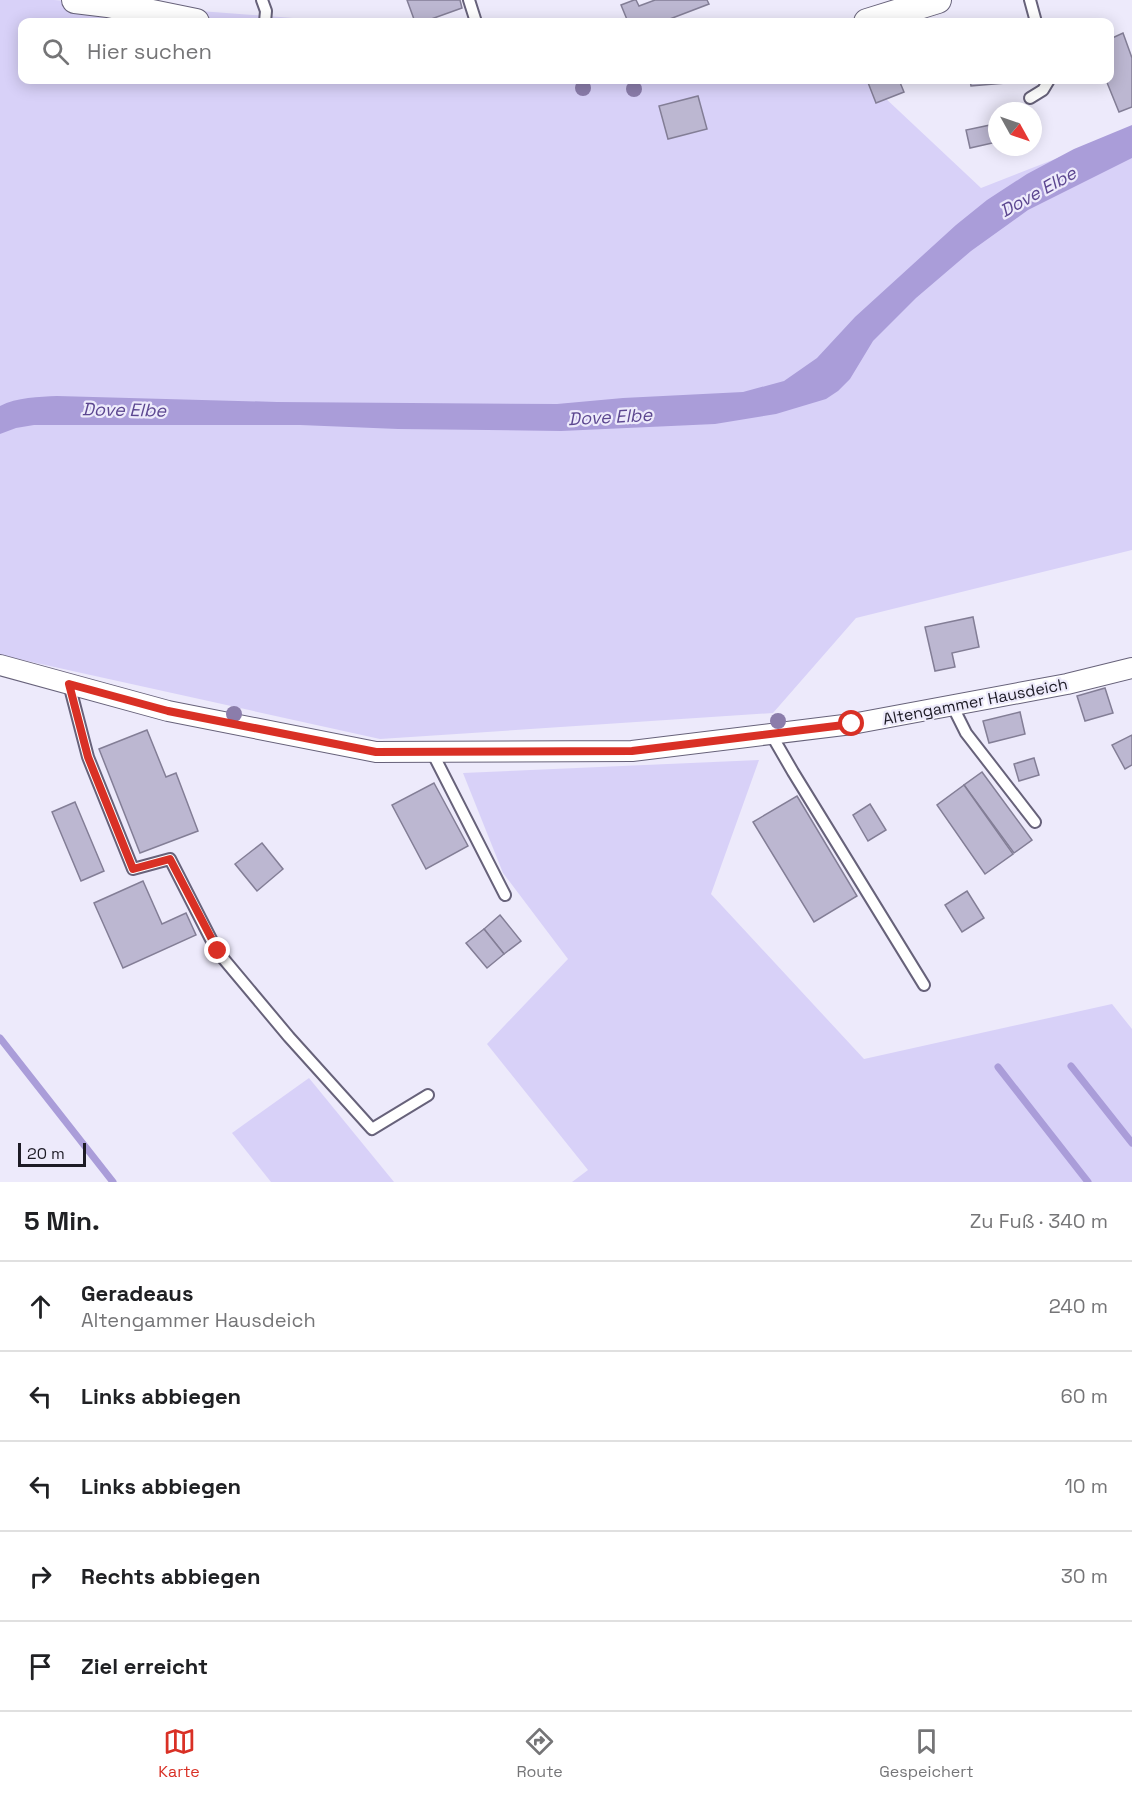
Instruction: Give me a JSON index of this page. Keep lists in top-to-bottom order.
{
  "streets": {
    "street": ["Altengammer Hausdeich"]
  },
  "water": ["Dove Elbe"],
  "scale_bar": "20 m",
  "north": "bottom right",
  "page": {
    "search": "Hier suchen",
    "scale": "20 m",
    "heading": ["5 Min.", "Zu Fuß · 340 m"],
    "list": [
      ["Geradeaus", "Altengammer Hausdeich", "240 m"],
      ["Links abbiegen", "60 m"],
      ["Links abbiegen", "10 m"],
      ["Rechts abbiegen", "30 m"],
      "Ziel erreicht"
    ],
    "nav": ["Karte", "Route", "Gespeichert"]
  }
}
